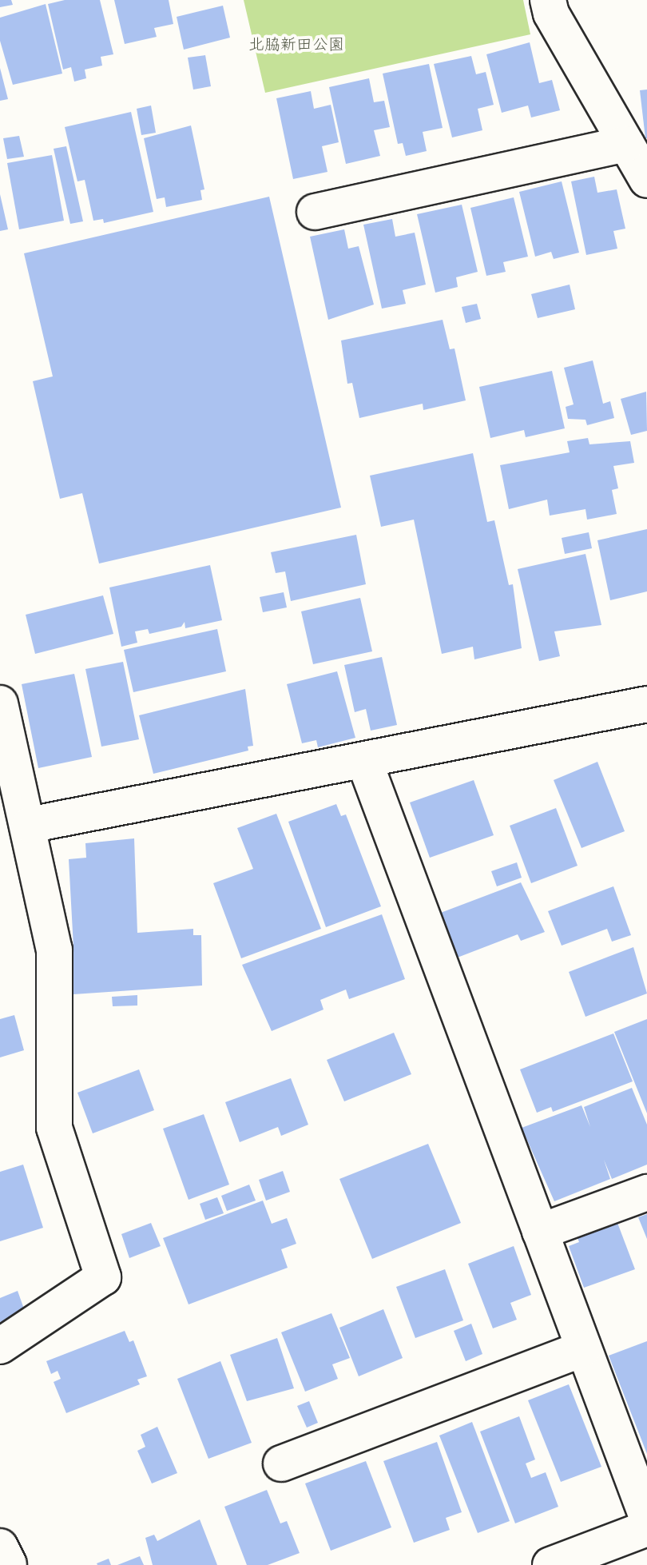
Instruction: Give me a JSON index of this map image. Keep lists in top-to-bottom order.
{
  "parks": ["北脇新田公園"]
}
